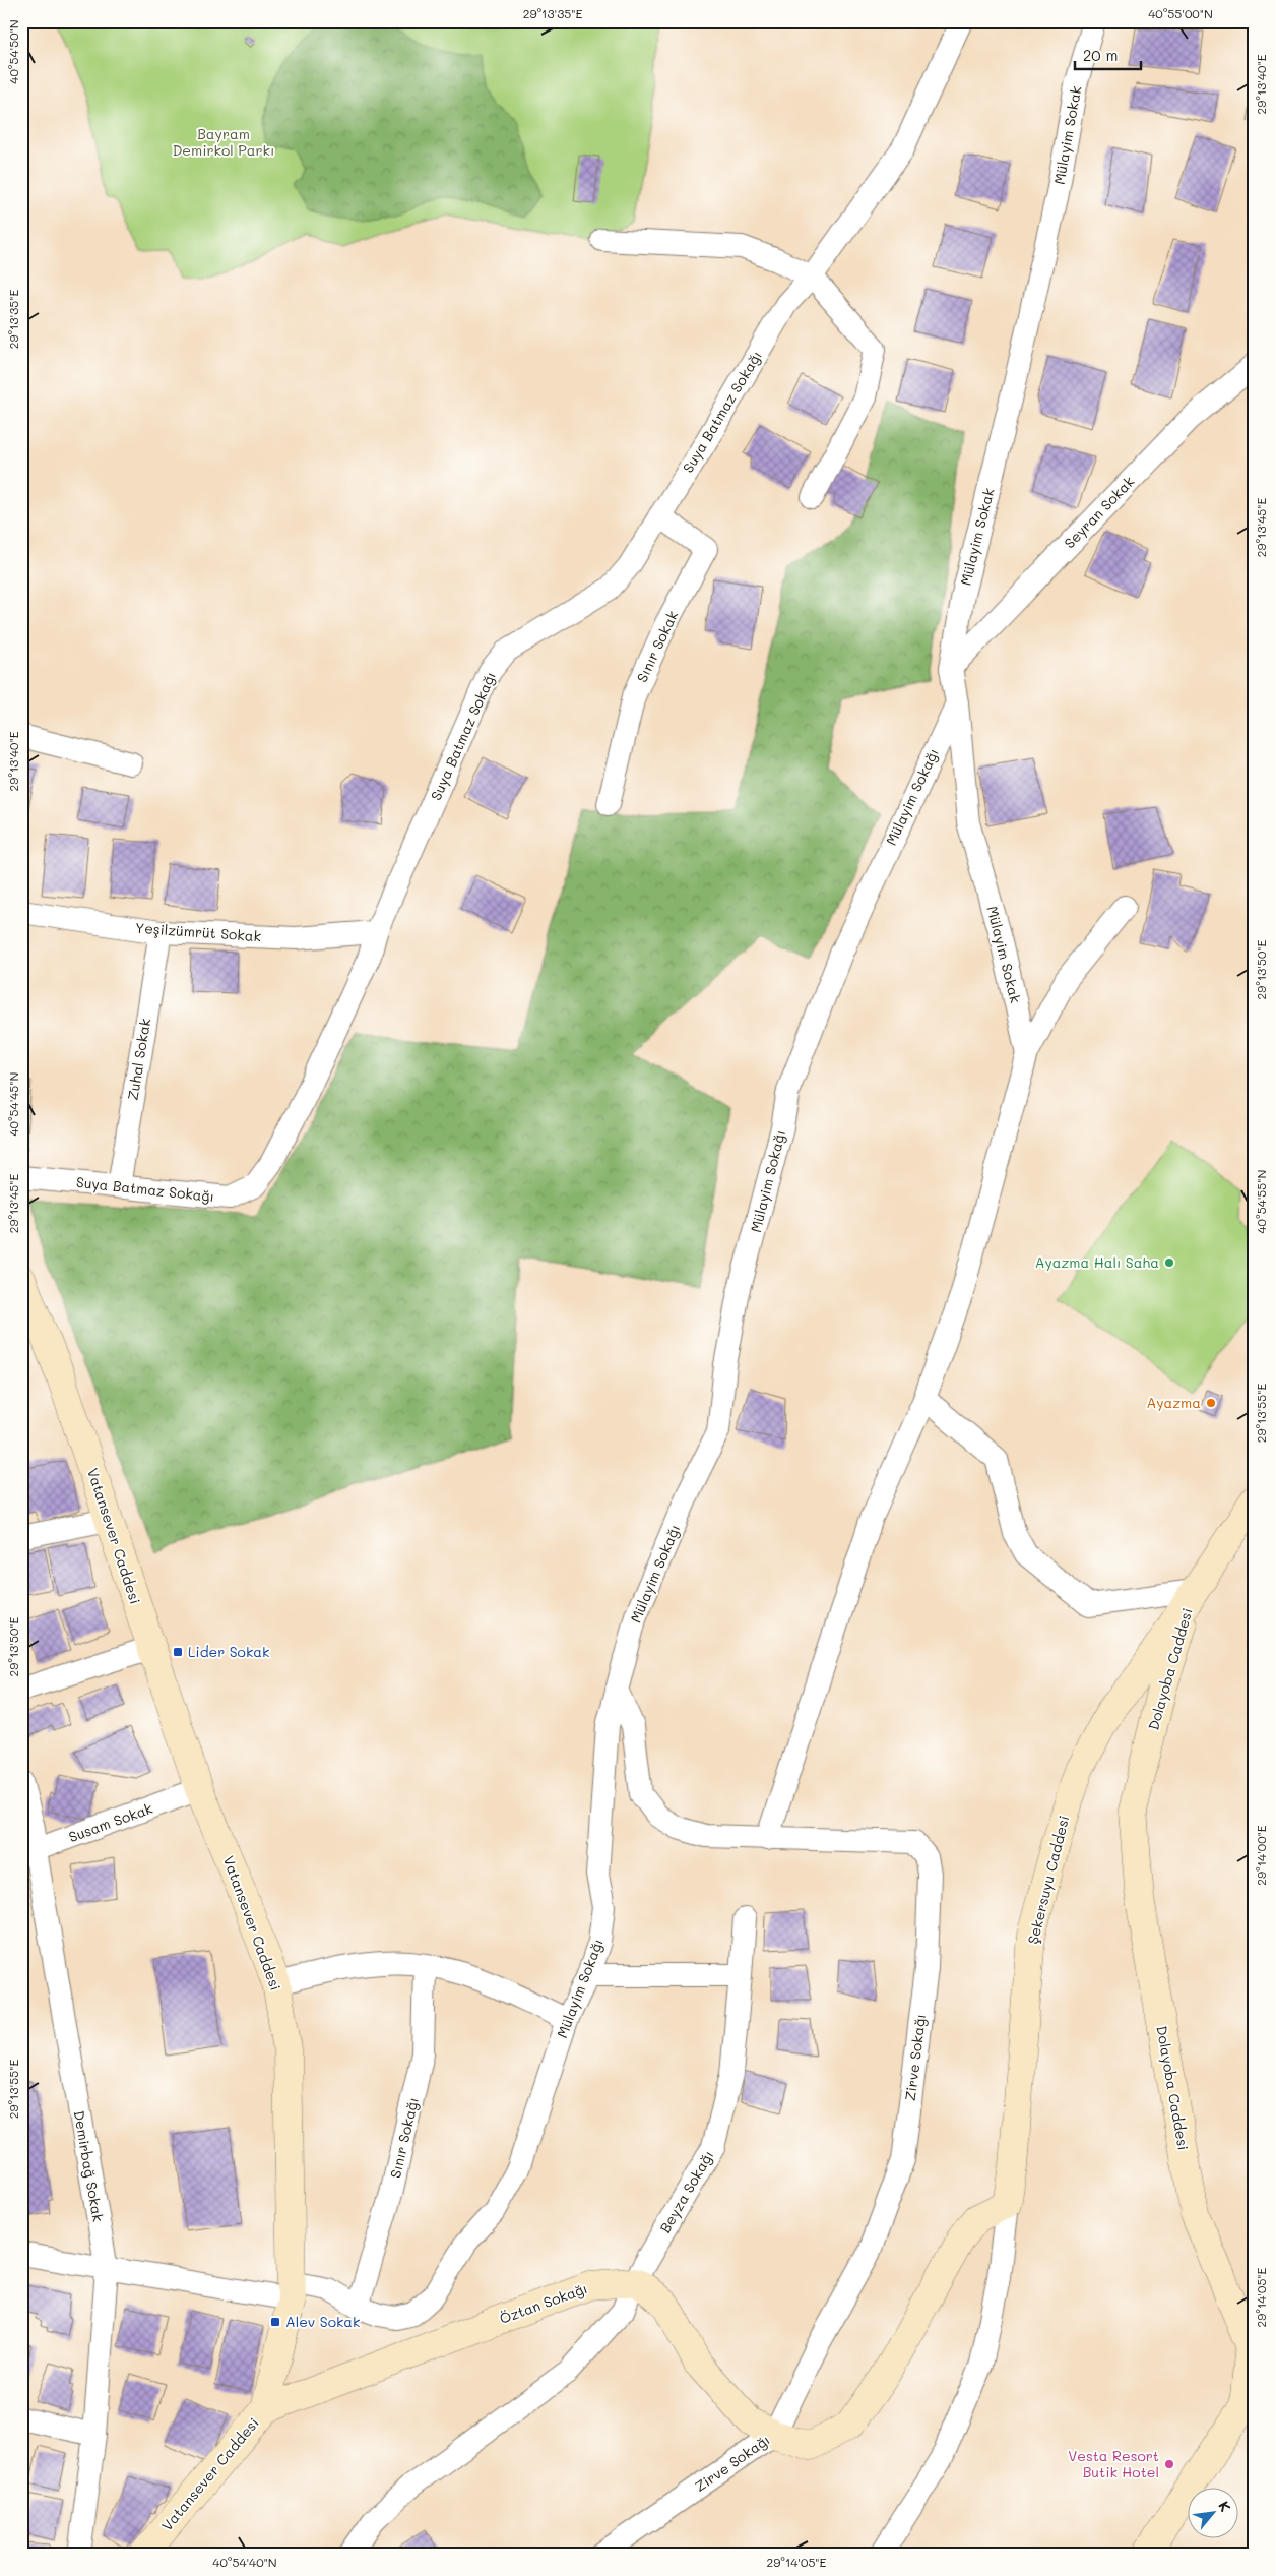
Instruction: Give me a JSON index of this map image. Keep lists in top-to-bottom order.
{
  "streets": {
    "street": [
      "Mülayim Sokak",
      "Suya Batmaz Sokağı",
      "Seyran Sokak",
      "Sınır Sokak",
      "Mülayim Sokağı",
      "Yeşilzümrüt Sokak",
      "Zuhal Sokak",
      "Vatansever Caddesi",
      "Dolayoba Caddesi",
      "Susam Sokak",
      "Şekersuyu Caddesi",
      "Zirve Sokağı",
      "Sınır Sokağı",
      "Demirbağ Sokak",
      "Beyza Sokağı",
      "Öztan Sokağı"
    ]
  },
  "crossings": [
    ["Mülayim Sokak", "Seyran Sokak"],
    ["Mülayim Sokak", "Mülayim Sokağı"],
    ["Suya Batmaz Sokağı", "Sınır Sokak"],
    ["Suya Batmaz Sokağı", "Yeşilzümrüt Sokak"],
    ["Suya Batmaz Sokağı", "Zuhal Sokak"],
    ["Mülayim Sokağı", "Vatansever Caddesi"],
    ["Mülayim Sokağı", "Zirve Sokağı"],
    ["Mülayim Sokağı", "Sınır Sokağı"],
    ["Yeşilzümrüt Sokak", "Zuhal Sokak"],
    ["Vatansever Caddesi", "Susam Sokak"],
    ["Vatansever Caddesi", "Öztan Sokağı"],
    ["Dolayoba Caddesi", "Şekersuyu Caddesi"],
    ["Susam Sokak", "Demirbağ Sokak"],
    ["Beyza Sokağı", "Öztan Sokağı"]
  ],
  "parks": ["Bayram Demirkol Parkı"],
  "places": {
    "other": ["Ayazma Halı Saha", "Ayazma", "Vesta Resort Butik Hotel"],
    "transit": ["Lider Sokak", "Alev Sokak"]
  },
  "scale_bar": "20 m",
  "north": "top right",
  "coordinates": [
    "29°13'35\"E",
    "40°55'00\"N",
    "40°54'50\"N",
    "29°13'40\"E",
    "29°13'45\"E",
    "29°13'50\"E",
    "40°54'45\"N",
    "40°54'55\"N",
    "29°13'55\"E",
    "29°14'00\"E",
    "29°14'05\"E",
    "40°54'40\"N"
  ]
}
